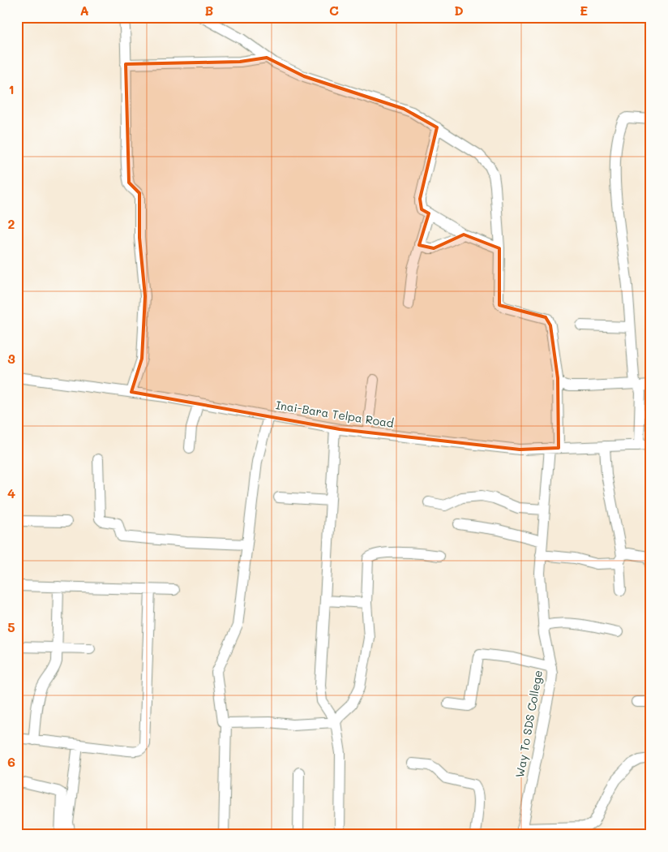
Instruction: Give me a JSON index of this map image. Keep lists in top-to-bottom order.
{
  "streets": {
    "street": ["Inai-Bara Telpa Road", "Way To SDS College"]
  },
  "crossings": [
    ["Inai-Bara Telpa Road", "Way To SDS College"]
  ],
  "grid": {
    "columns": [
      "A",
      "B",
      "C",
      "D",
      "E"
    ],
    "rows": [
      "1",
      "2",
      "3",
      "4",
      "5",
      "6"
    ]
  }
}
